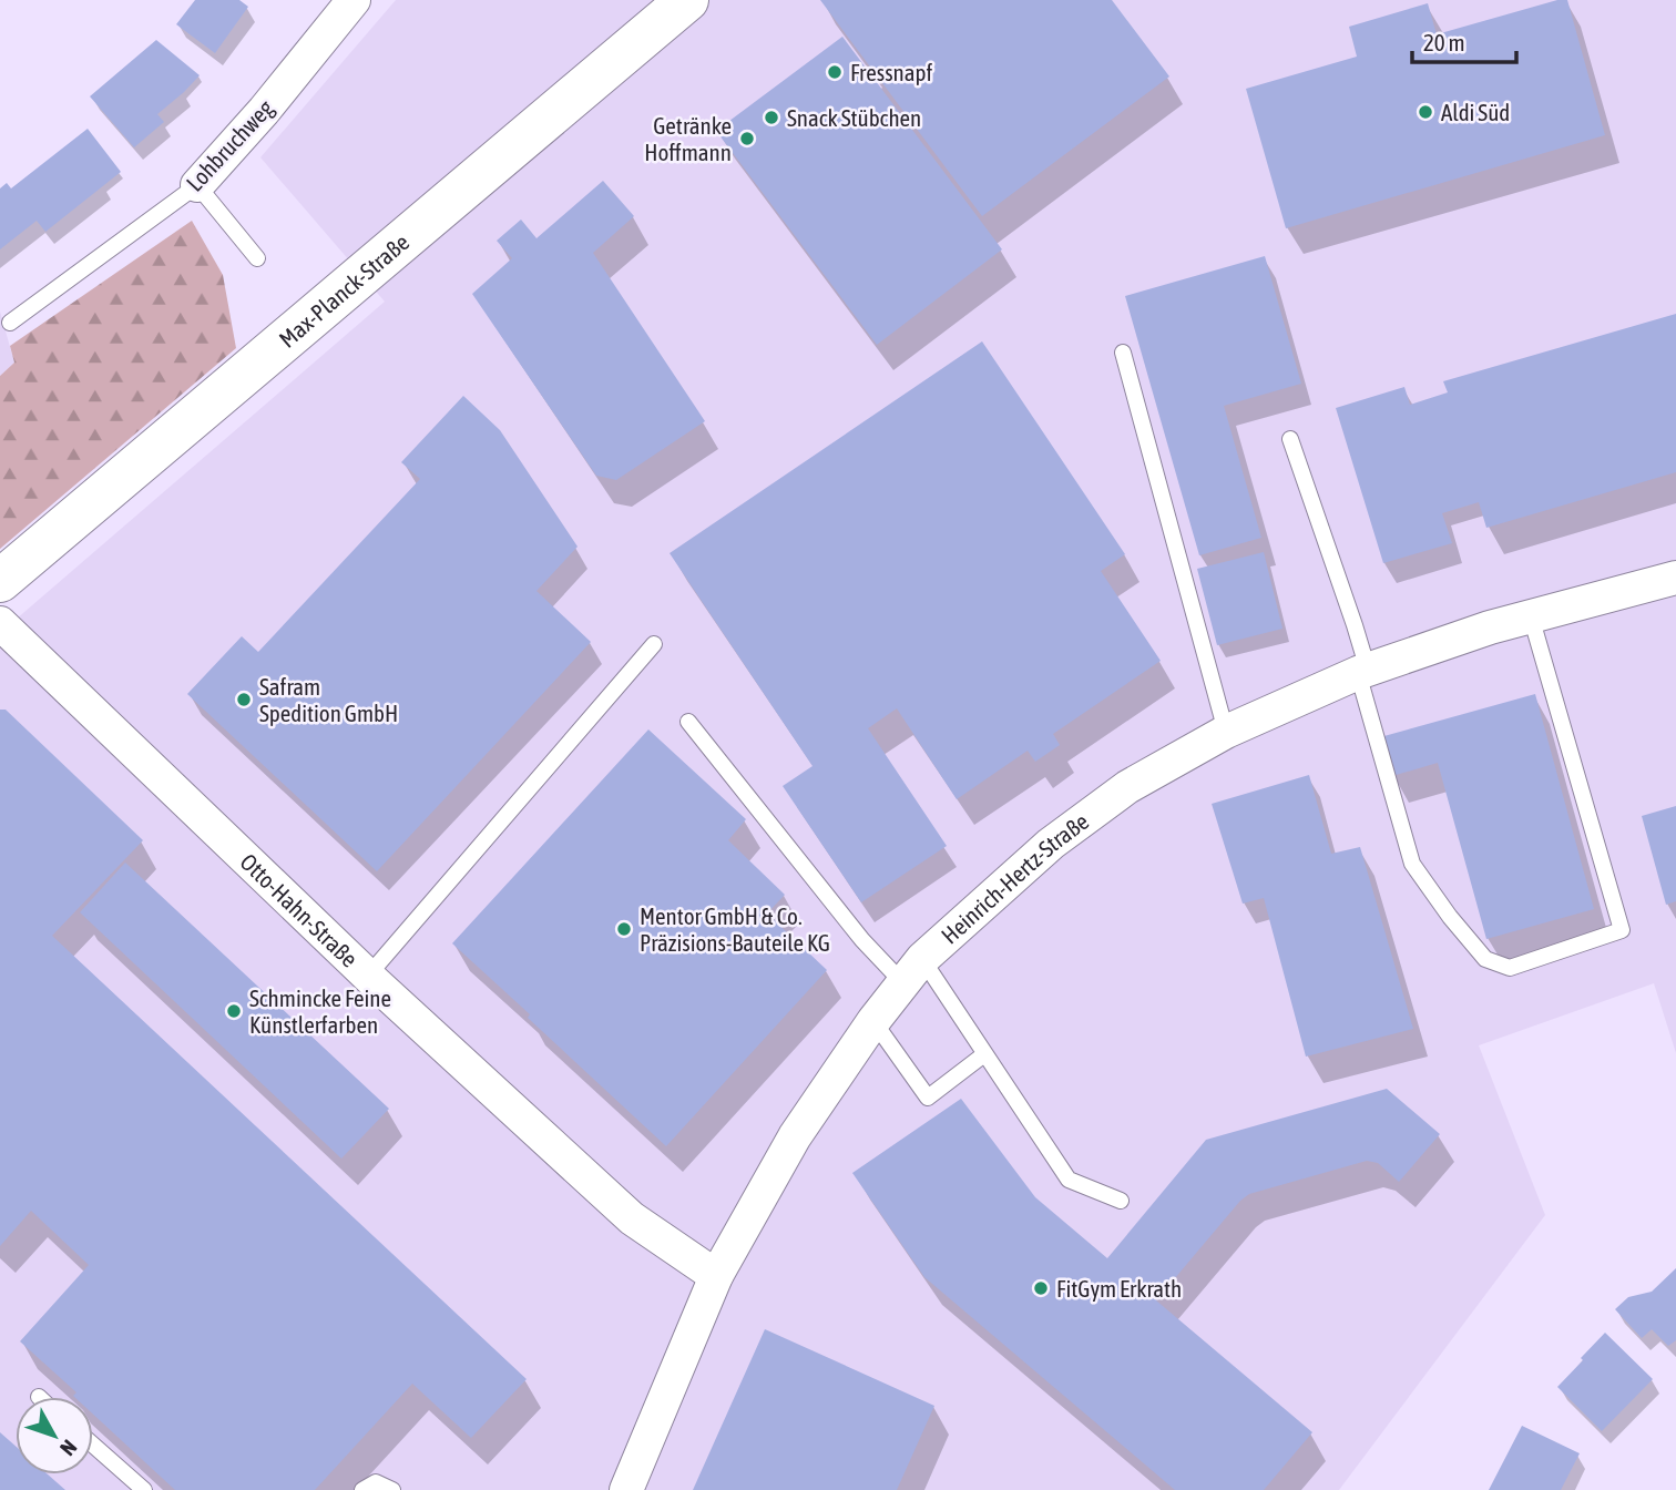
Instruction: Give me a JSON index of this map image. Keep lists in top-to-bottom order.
{
  "streets": {
    "street": [
      "Lohbruchweg",
      "Max-Planck-Straße",
      "Heinrich-Hertz-Straße",
      "Otto-Hahn-Straße"
    ]
  },
  "crossings": [
    ["Heinrich-Hertz-Straße", "Otto-Hahn-Straße"]
  ],
  "places": [
    "Fressnapf",
    "Aldi Süd",
    "Snack Stübchen",
    "Getränke Hoffmann",
    "Safram Spedition GmbH",
    "Mentor GmbH & Co. Präzisions-Bauteile KG",
    "Schmincke Feine Künstlerfarben",
    "FitGym Erkrath"
  ],
  "scale_bar": "20 m",
  "north": "bottom right"
}
